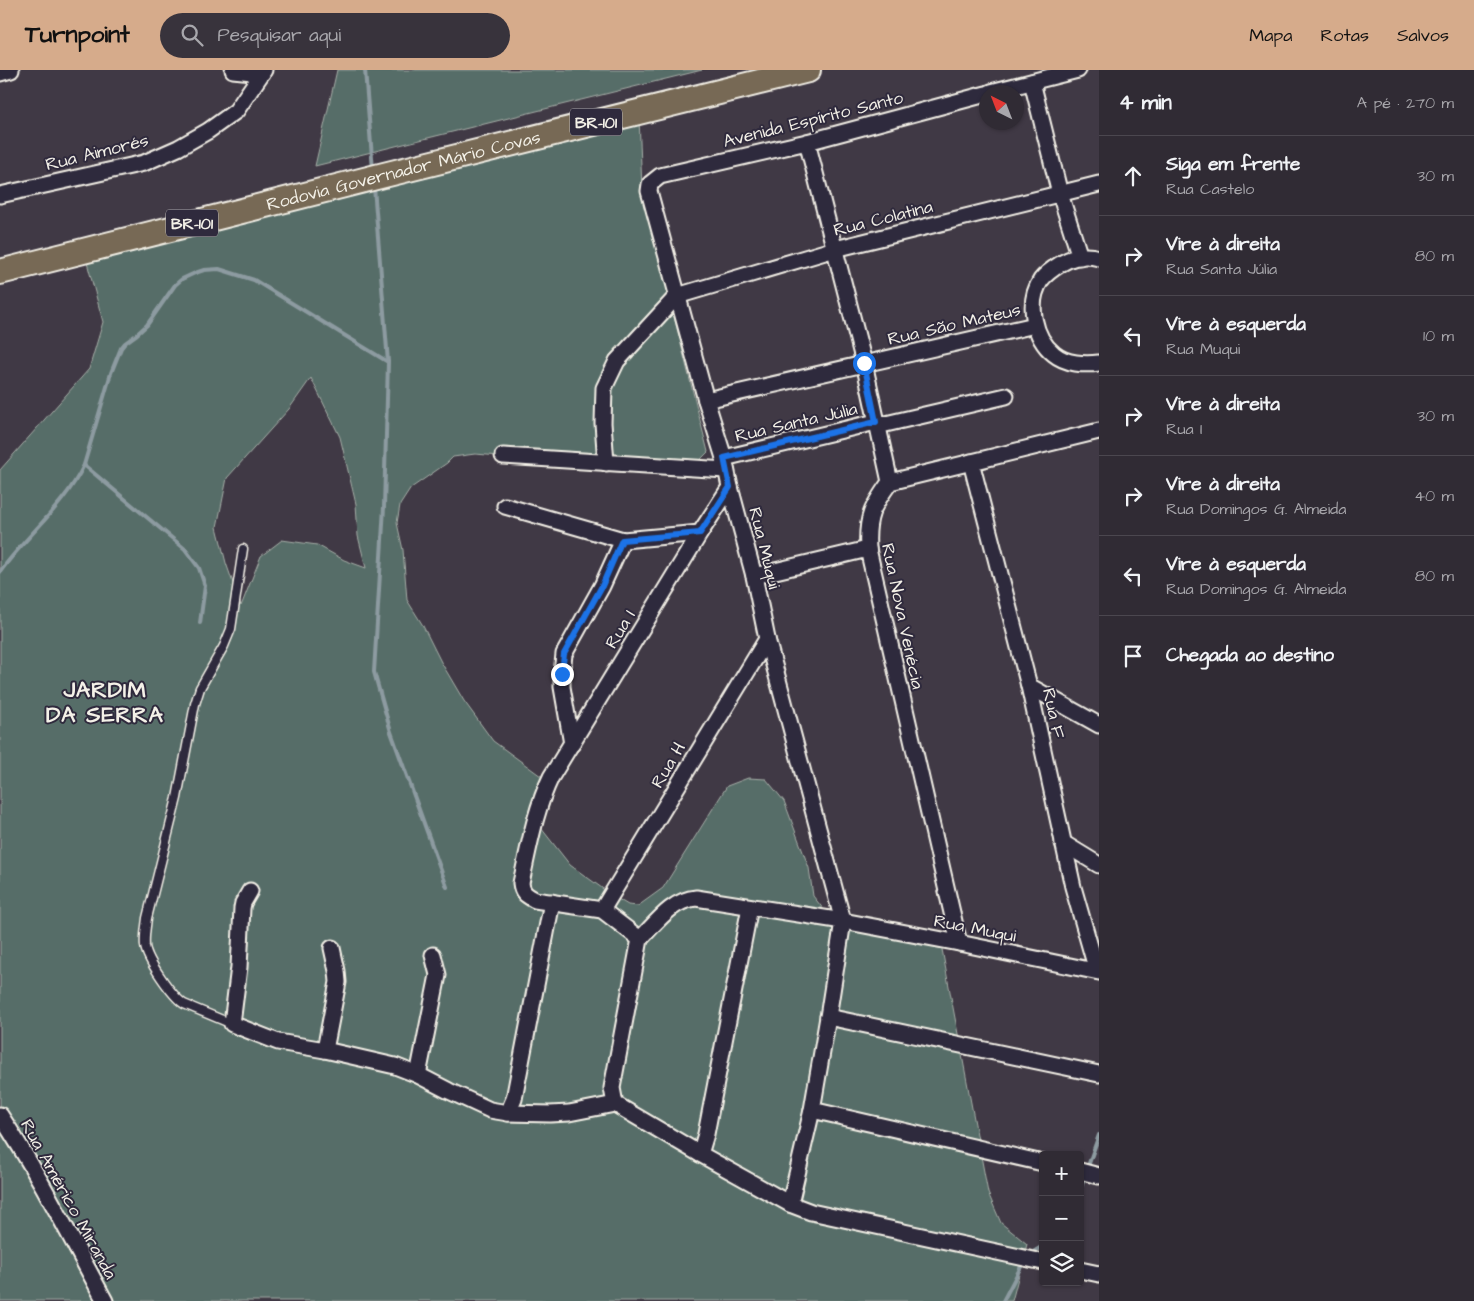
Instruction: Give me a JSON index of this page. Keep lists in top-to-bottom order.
{
  "streets": {
    "main road": ["BR-101", "Rodovia Governador Mário Covas"],
    "street": [
      "Avenida Espírito Santo",
      "Rua Aimorés",
      "Rua Colatina",
      "Rua São Mateus",
      "Rua Santa Júlia",
      "Rua Muqui",
      "Rua Nova Venécia",
      "Rua I",
      "Rua F",
      "Rua H",
      "Rua Américo Miranda"
    ]
  },
  "crossings": [
    ["Avenida Espírito Santo", "Rua Muqui"],
    ["Rua Colatina", "Rua Muqui"],
    ["Rua São Mateus", "Rua Muqui"],
    ["Rua Santa Júlia", "Rua Muqui"],
    ["Rua Muqui", "Rua Nova Venécia"],
    ["Rua Muqui", "Rua I"],
    ["Rua Muqui", "Rua F"],
    ["Rua Muqui", "Rua H"]
  ],
  "districts": ["JARDIM DA SERRA"],
  "north": "top left",
  "page": {
    "header": "Turnpoint",
    "search": "Pesquisar aqui",
    "nav": ["Mapa", "Rotas", "Salvos"],
    "heading": ["4 min", "A pé · 270 m"],
    "list": [
      ["Siga em frente", "Rua Castelo", "30 m"],
      ["Vire à direita", "Rua Santa Júlia", "80 m"],
      ["Vire à esquerda", "Rua Muqui", "10 m"],
      ["Vire à direita", "Rua I", "30 m"],
      ["Vire à direita", "Rua Domingos G. Almeida", "40 m"],
      ["Vire à esquerda", "Rua Domingos G. Almeida", "80 m"],
      "Chegada ao destino"
    ],
    "map_buttons": ["+", "−"]
  }
}
